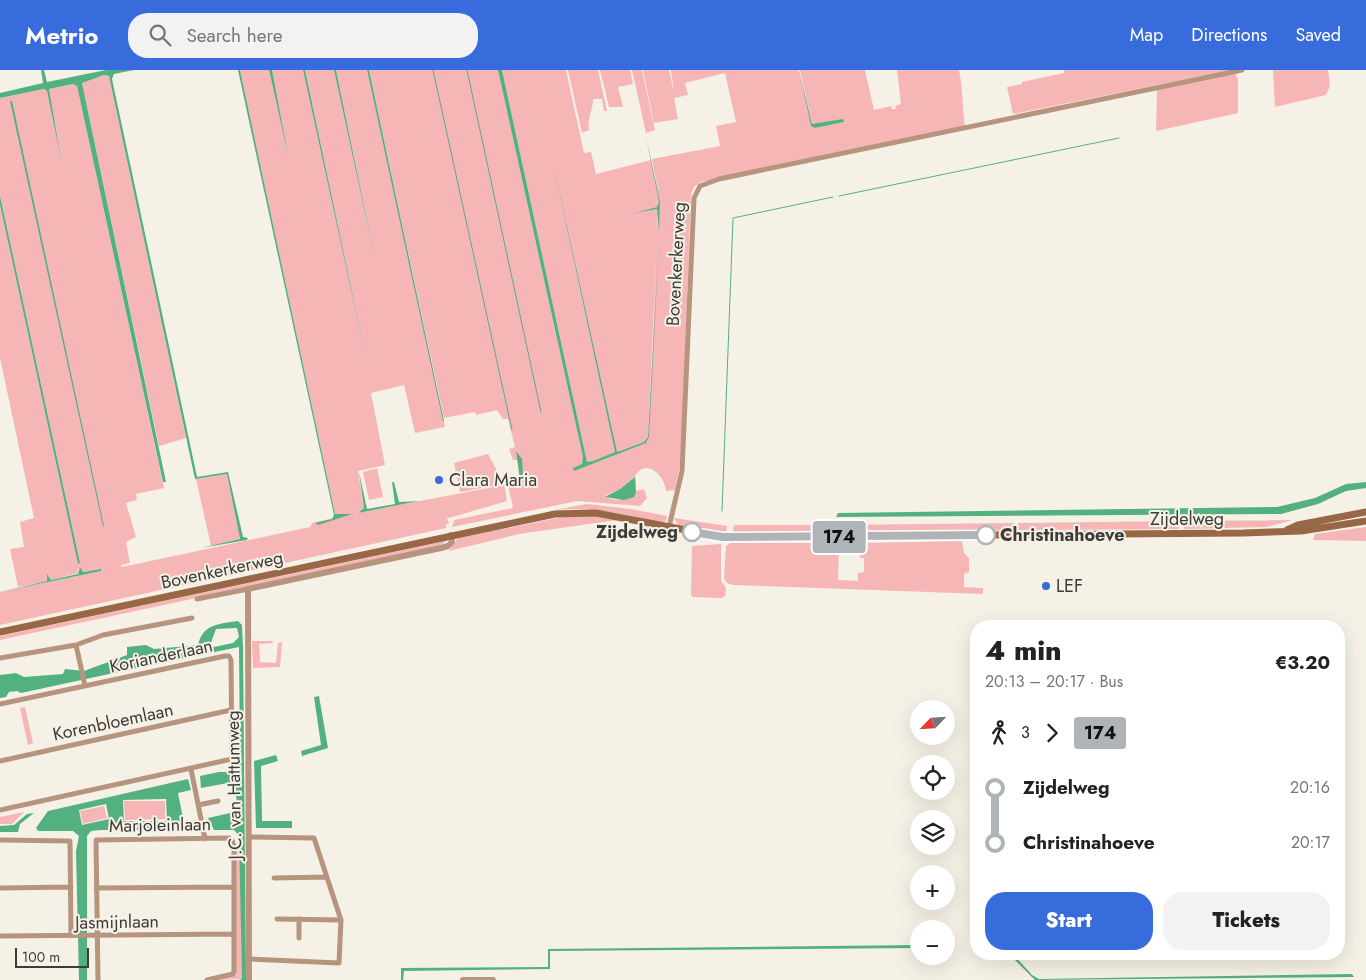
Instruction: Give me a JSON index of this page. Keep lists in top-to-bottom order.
{
  "streets": {
    "main road": ["Bovenkerkerweg", "Zijdelweg"],
    "street": [
      "Korianderlaan",
      "Korenbloemlaan",
      "J.C. van Hattumweg",
      "Marjoleinlaan",
      "Jasmijnlaan"
    ]
  },
  "crossings": [
    ["Bovenkerkerweg", "Zijdelweg"],
    ["Bovenkerkerweg", "J.C. van Hattumweg"],
    ["Korianderlaan", "Korenbloemlaan"],
    ["Marjoleinlaan", "Jasmijnlaan"]
  ],
  "places": [
    "Clara Maria",
    "Zijdelweg",
    "Christinahoeve",
    "LEF"
  ],
  "lines": ["bus line 174"],
  "scale_bar": "100 m",
  "north": "bottom left",
  "page": {
    "header": "Metrio",
    "search": "Search here",
    "nav": ["Map", "Directions", "Saved"],
    "on_map": "174",
    "heading": ["4 min", "20:13 – 20:17 · Bus", "€3.20"],
    "map_buttons": ["+", "−"],
    "legs": ["3", "174"],
    "list": [
      {
        "name": "Zijdelweg",
        "value": "20:16"
      },
      {
        "name": "Christinahoeve",
        "value": "20:17"
      }
    ],
    "buttons": ["Start", "Tickets"],
    "scale": "100 m"
  }
}
